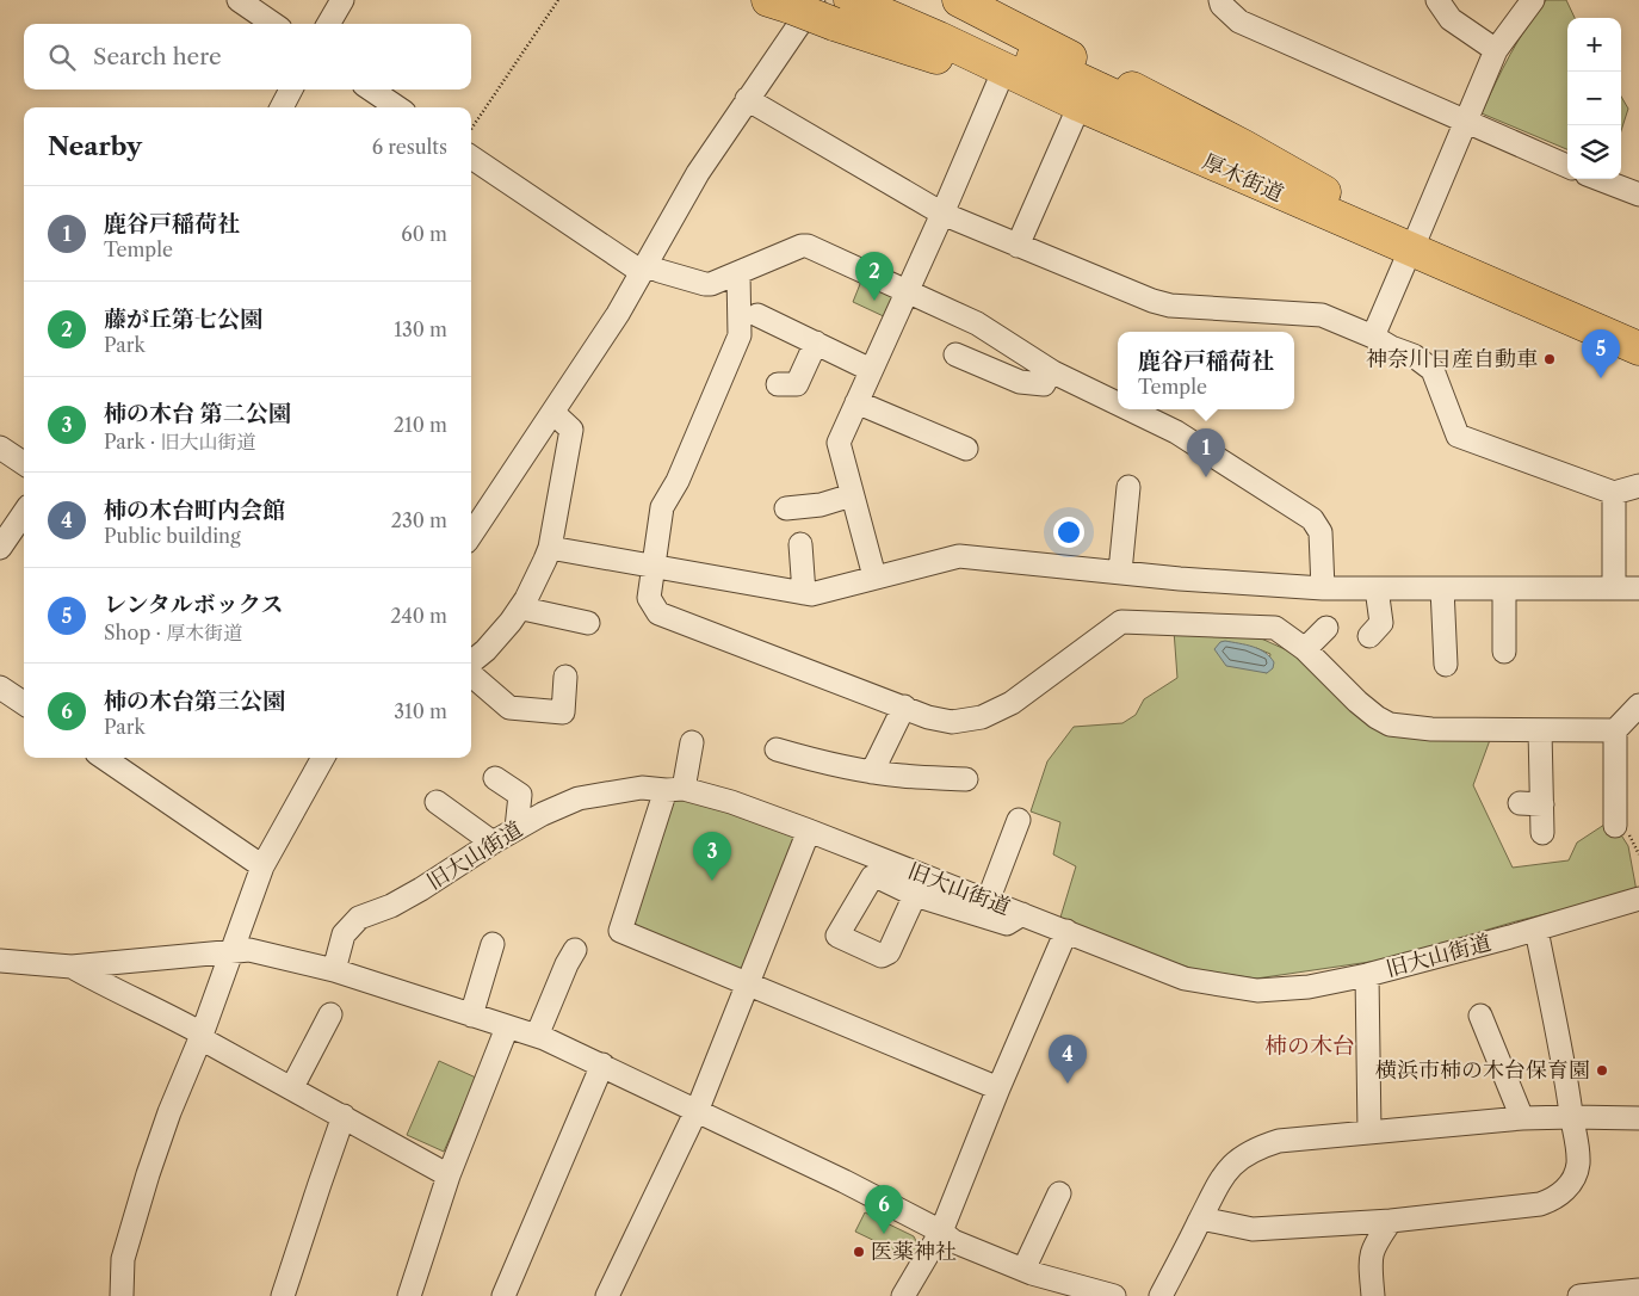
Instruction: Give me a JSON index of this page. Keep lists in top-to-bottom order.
{
  "streets": {
    "highway": ["厚木街道"],
    "street": ["旧大山街道"]
  },
  "districts": ["柿の木台"],
  "places": ["神奈川日産自動車", "横浜市柿の木台保育園", "医薬神社"],
  "page": {
    "map_buttons": ["+", "−"],
    "search": "Search here",
    "heading": ["Nearby", "6 results"],
    "list": [
      {
        "mark": "1",
        "name": "鹿谷戸稲荷社",
        "note": "Temple",
        "value": "60 m"
      },
      {
        "mark": "2",
        "name": "藤が丘第七公園",
        "note": "Park",
        "value": "130 m"
      },
      {
        "mark": "3",
        "name": "柿の木台 第二公園",
        "note": "Park · 旧大山街道",
        "value": "210 m"
      },
      {
        "mark": "4",
        "name": "柿の木台町内会館",
        "note": "Public building",
        "value": "230 m"
      },
      {
        "mark": "5",
        "name": "レンタルボックス",
        "note": "Shop · 厚木街道",
        "value": "240 m"
      },
      {
        "mark": "6",
        "name": "柿の木台第三公園",
        "note": "Park",
        "value": "310 m"
      }
    ],
    "pins": [
      "2",
      "5",
      "1",
      "3",
      "4",
      "6"
    ],
    "popup": ["鹿谷戸稲荷社", "Temple"]
  }
}
